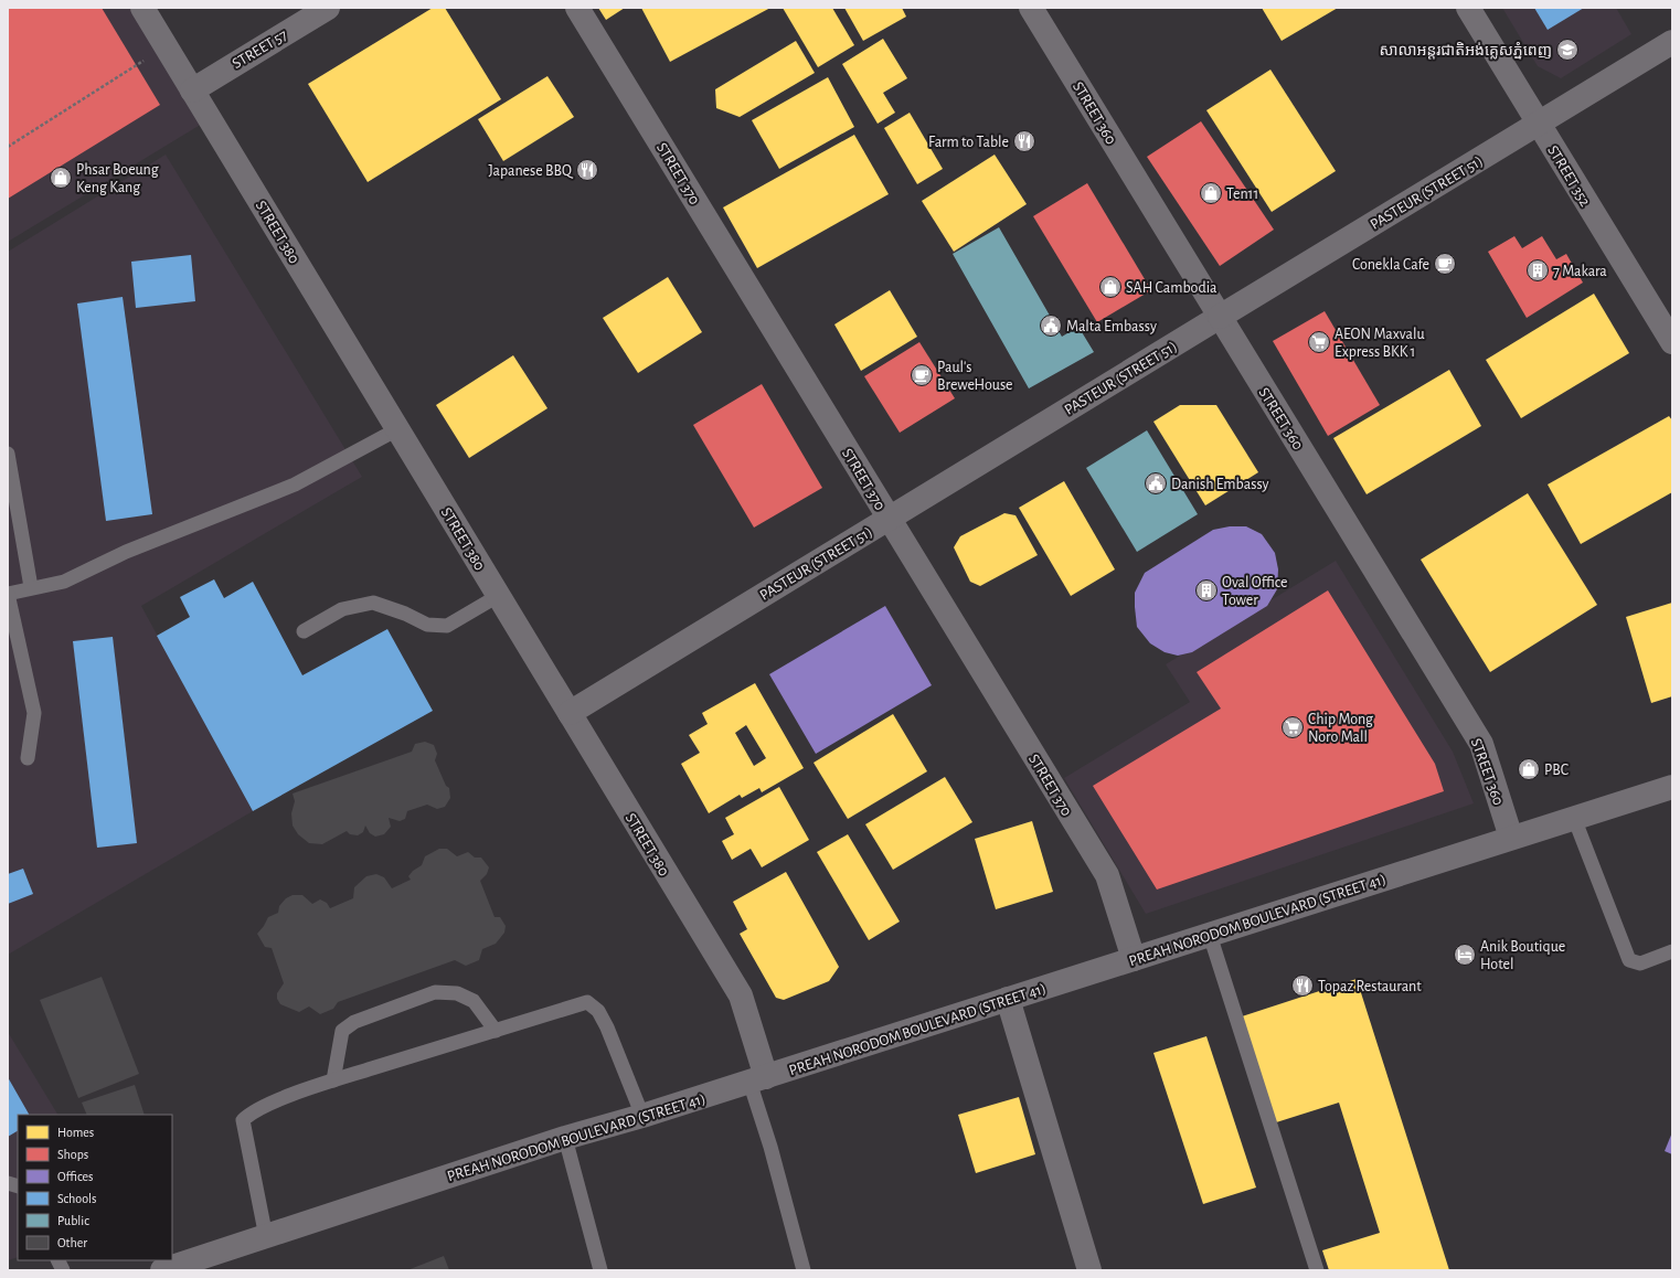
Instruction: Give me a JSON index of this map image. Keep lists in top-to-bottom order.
{
  "streets": {
    "street": [
      "STREET 57",
      "STREET 360",
      "STREET 370",
      "STREET 352",
      "PASTEUR (STREET 51)",
      "STREET 380",
      "PREAH NORODOM BOULEVARD (STREET 41)"
    ]
  },
  "crossings": [
    ["STREET 57", "STREET 380"],
    ["STREET 360", "PASTEUR (STREET 51)"],
    ["STREET 360", "PREAH NORODOM BOULEVARD (STREET 41)"],
    ["STREET 370", "PASTEUR (STREET 51)"],
    ["STREET 370", "PREAH NORODOM BOULEVARD (STREET 41)"],
    ["STREET 352", "PASTEUR (STREET 51)"],
    ["PASTEUR (STREET 51)", "STREET 380"],
    ["STREET 380", "PREAH NORODOM BOULEVARD (STREET 41)"]
  ],
  "places": {
    "school or university": ["សាលាអន្តរជាតិអង់គ្លេសភ្នំពេញ"],
    "restaurant": ["Farm to Table", "Japanese BBQ", "Topaz Restaurant"],
    "shop": [
      "Phsar Boeung Keng Kang",
      "Ten11",
      "SAH Cambodia",
      "PBC"
    ],
    "cafe": ["Conekla Cafe", "Paul's BreweHouse"],
    "building": ["7 Makara", "Oval Office Tower"],
    "public building": ["Malta Embassy", "Danish Embassy"],
    "supermarket": ["AEON Maxvalu Express BKK 1", "Chip Mong Noro Mall"],
    "hotel": ["Anik Boutique Hotel"]
  },
  "legend": [
    "Homes",
    "Shops",
    "Offices",
    "Schools",
    "Public",
    "Other"
  ]
}
